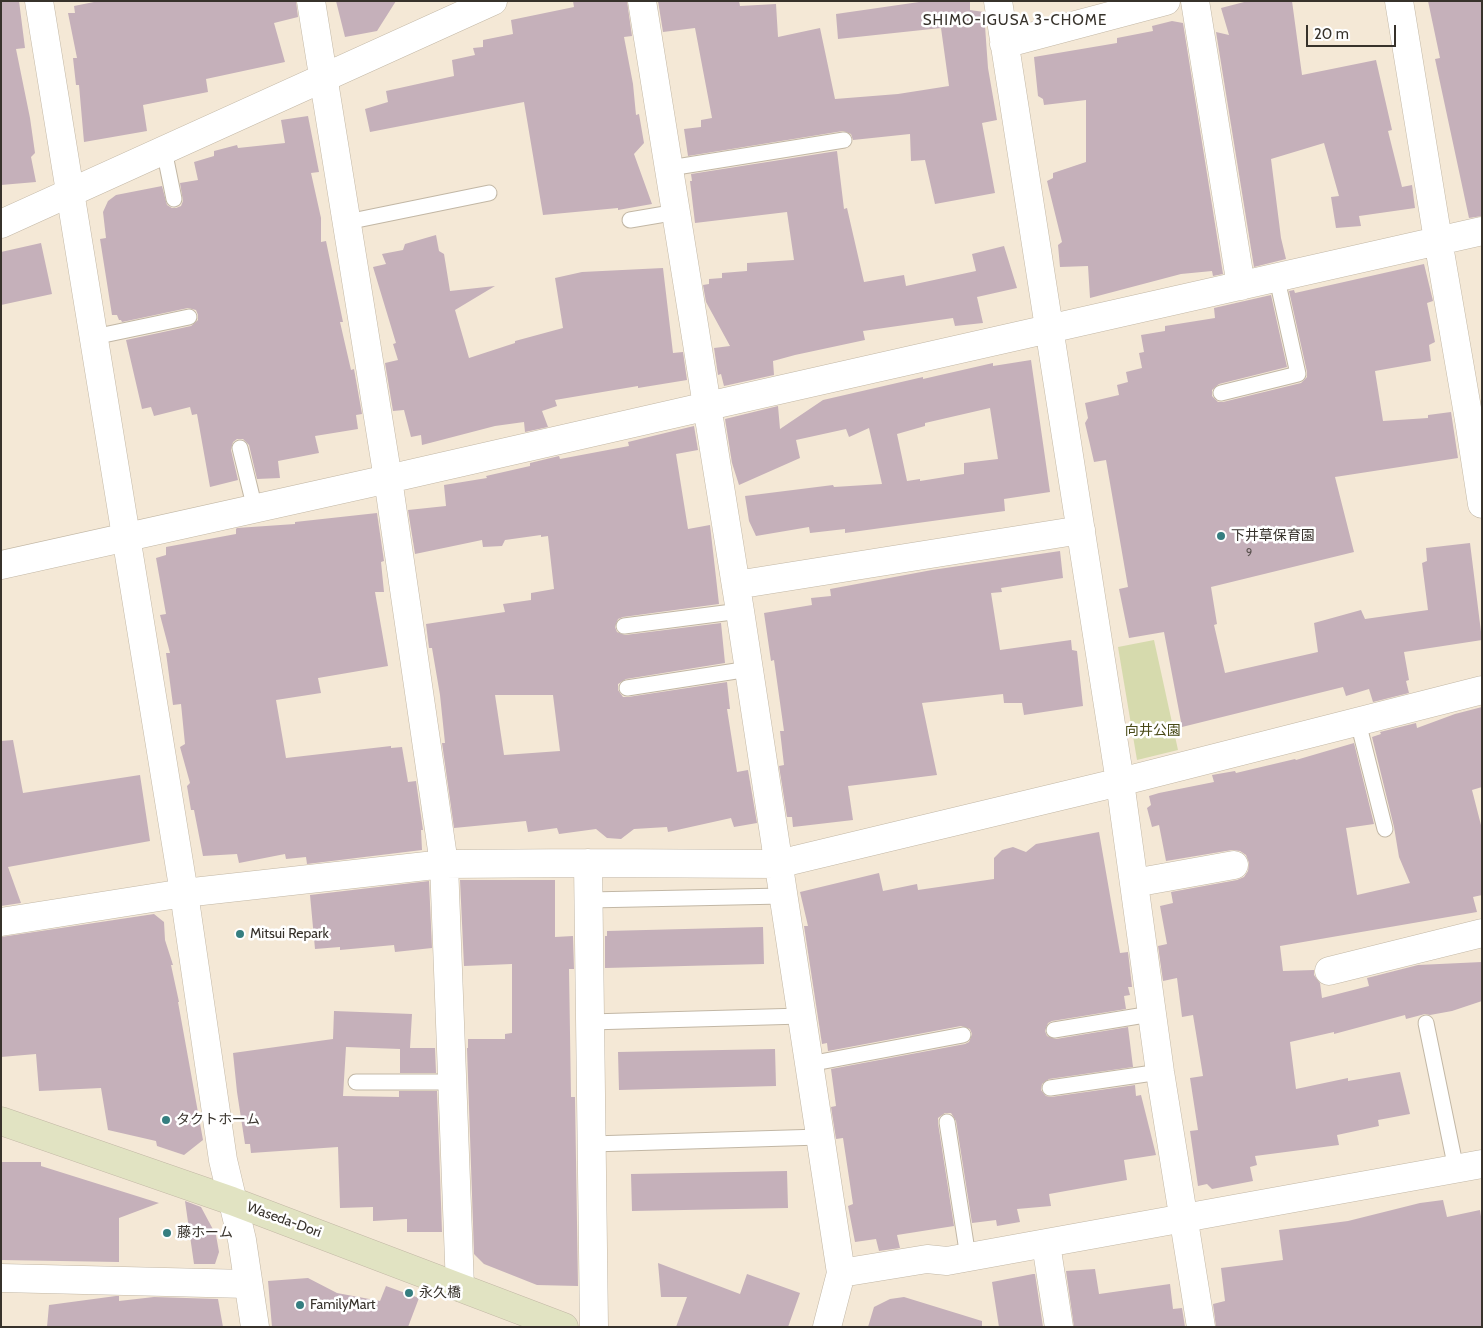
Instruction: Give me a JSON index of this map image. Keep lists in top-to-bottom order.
{
  "streets": {
    "main road": ["Waseda-Dori"]
  },
  "districts": ["SHIMO-IGUSA 3-CHOME"],
  "parks": ["向井公園"],
  "places": [
    "下井草保育園",
    "Mitsui Repark",
    "タクトホーム",
    "藤ホーム",
    "永久橋",
    "FamilyMart"
  ],
  "house_numbers": ["9"],
  "scale_bar": "20 m"
}
